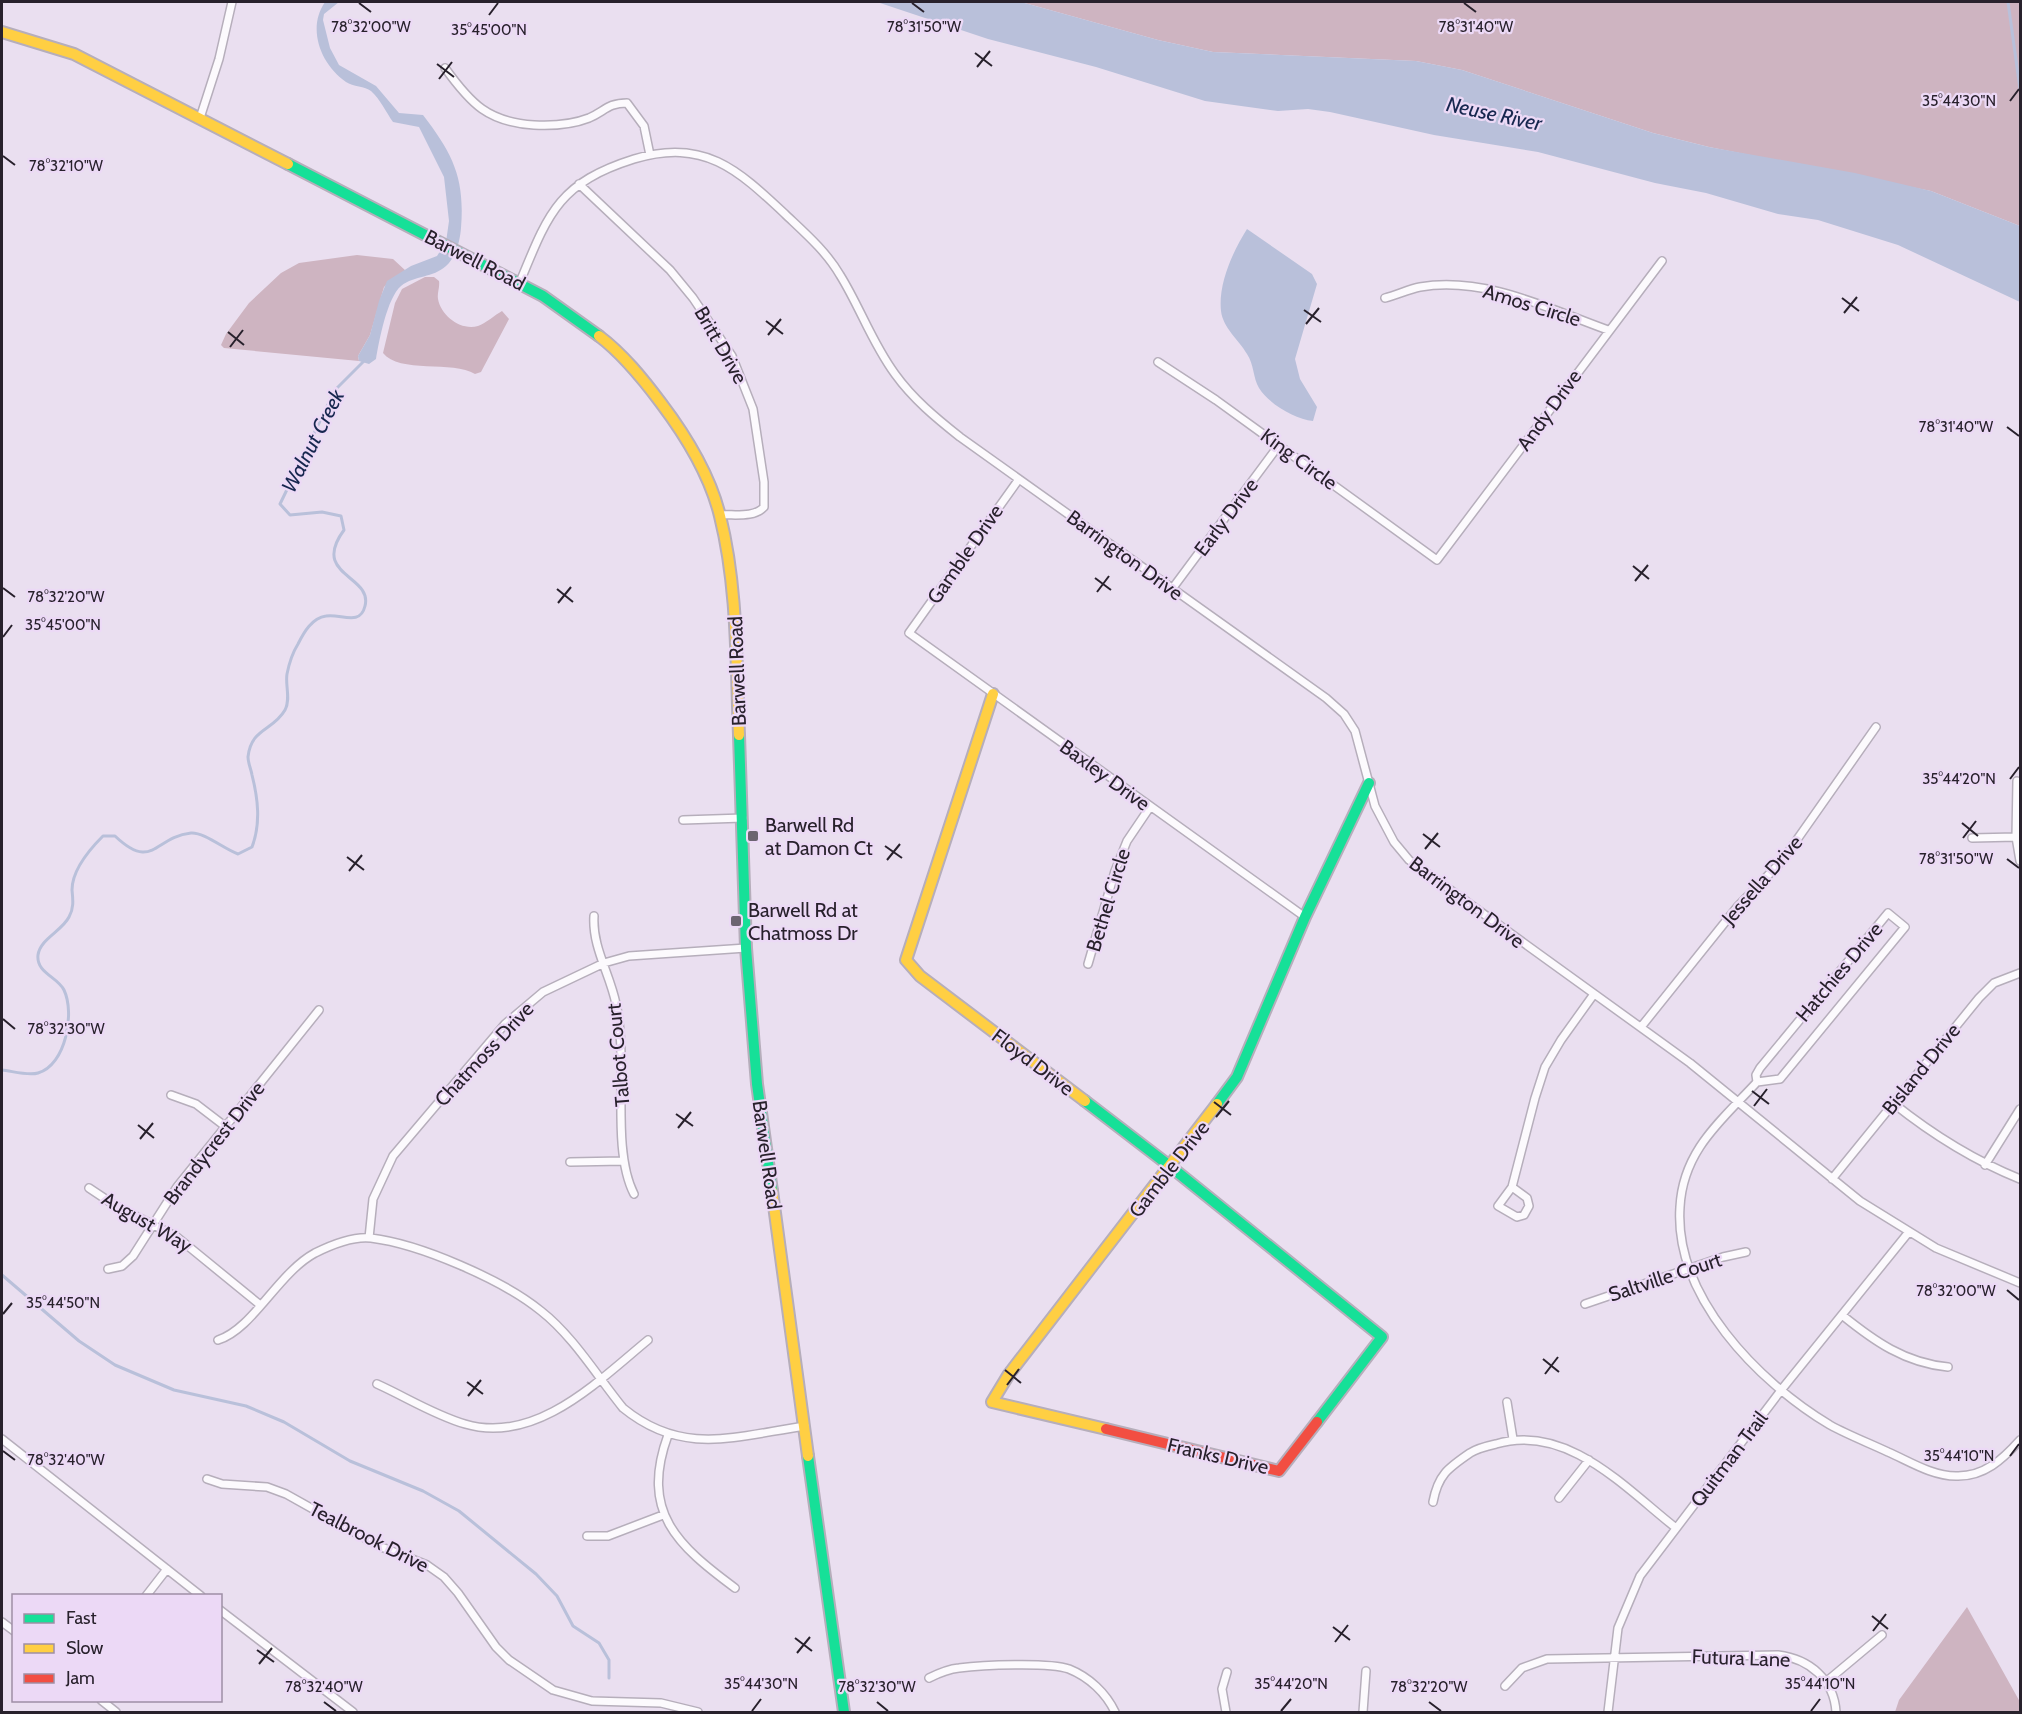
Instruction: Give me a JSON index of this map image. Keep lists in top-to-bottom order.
{
  "streets": {
    "street": [
      "Barwell Road",
      "Amos Circle",
      "Britt Drive",
      "Andy Drive",
      "King Circle",
      "Early Drive",
      "Gamble Drive",
      "Barrington Drive",
      "Baxley Drive",
      "Jessella Drive",
      "Bethel Circle",
      "Hatchies Drive",
      "Chatmoss Drive",
      "Talbot Court",
      "Floyd Drive",
      "Bisland Drive",
      "Brandycrest Drive",
      "August Way",
      "Saltville Court",
      "Franks Drive",
      "Quitman Trail",
      "Tealbrook Drive",
      "Futura Lane"
    ]
  },
  "crossings": [
    ["Barwell Road", "Britt Drive"],
    ["Barwell Road", "Barrington Drive"],
    ["Barwell Road", "Chatmoss Drive"],
    ["Amos Circle", "Andy Drive"],
    ["Britt Drive", "Barrington Drive"],
    ["Andy Drive", "King Circle"],
    ["King Circle", "Early Drive"],
    ["Early Drive", "Barrington Drive"],
    ["Gamble Drive", "Barrington Drive"],
    ["Gamble Drive", "Baxley Drive"],
    ["Gamble Drive", "Floyd Drive"],
    ["Gamble Drive", "Franks Drive"],
    ["Barrington Drive", "Jessella Drive"],
    ["Barrington Drive", "Hatchies Drive"],
    ["Barrington Drive", "Bisland Drive"],
    ["Barrington Drive", "Quitman Trail"],
    ["Baxley Drive", "Bethel Circle"],
    ["Baxley Drive", "Floyd Drive"],
    ["Hatchies Drive", "Saltville Court"],
    ["Hatchies Drive", "Quitman Trail"],
    ["Chatmoss Drive", "Talbot Court"],
    ["Floyd Drive", "Franks Drive"],
    ["Brandycrest Drive", "August Way"],
    ["Quitman Trail", "Futura Lane"]
  ],
  "water": ["Neuse River", "Walnut Creek"],
  "places": {
    "transit": ["Barwell Rd at Damon Ct", "Barwell Rd at Chatmoss Dr"]
  },
  "legend": ["Fast", "Slow", "Jam"],
  "coordinates": [
    "78°32'00\"W",
    "78°31'50\"W",
    "78°31'40\"W",
    "35°45'00\"N",
    "35°44'30\"N",
    "78°32'10\"W",
    "78°32'20\"W",
    "35°44'20\"N",
    "78°32'30\"W",
    "35°44'50\"N",
    "35°44'10\"N",
    "78°32'40\"W"
  ]
}
